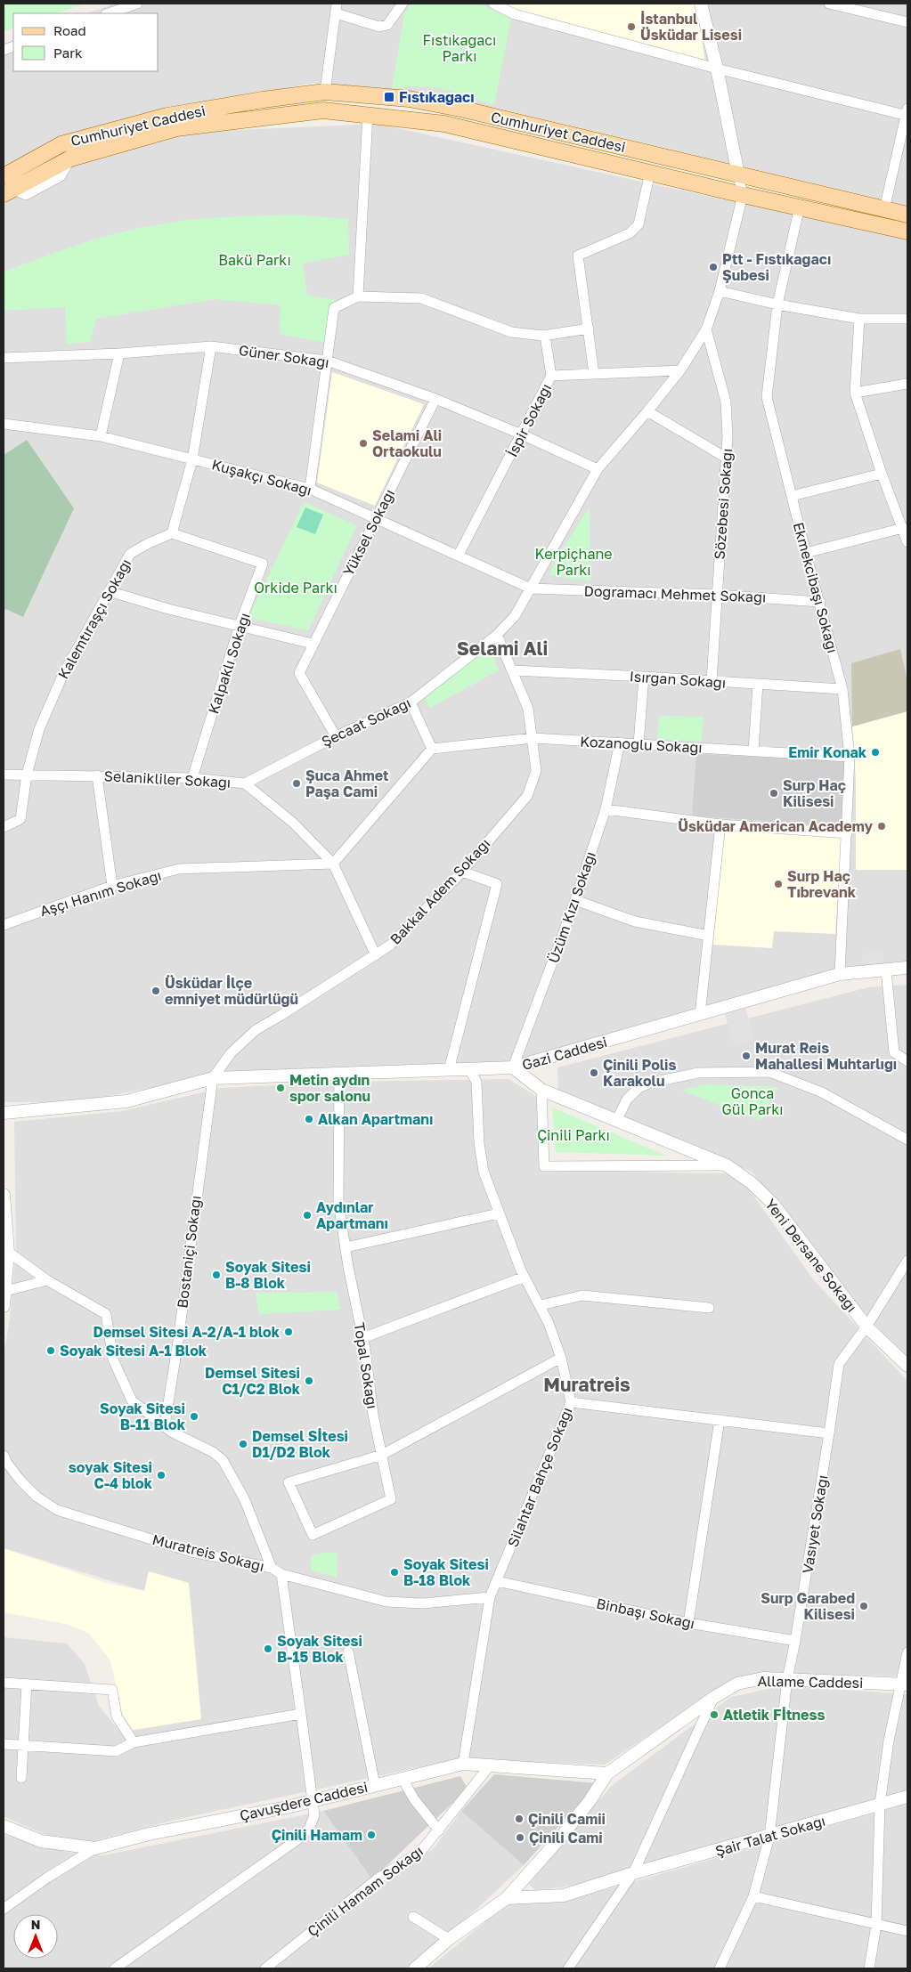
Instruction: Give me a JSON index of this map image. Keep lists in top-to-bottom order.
{
  "streets": {
    "main road": ["Cumhuriyet Caddesi"],
    "street": [
      "Güner Sokağı",
      "İspir Sokağı",
      "Kuşakçı Sokağı",
      "Sözebesi Sokağı",
      "Yüksel Sokağı",
      "Ekmekcibaşı Sokağı",
      "Doğramacı Mehmet Sokağı",
      "Kalemtıraşçı Sokağı",
      "Kalpaklı Sokağı",
      "Isırgan Sokağı",
      "Şecaat Sokağı",
      "Kozanoğlu Sokağı",
      "Selanikliler Sokağı",
      "Bakkal Adem Sokağı",
      "Aşçı Hanım Sokağı",
      "Üzüm Kızı Sokağı",
      "Gazi Caddesi",
      "Bostaniçi Sokağı",
      "Yeni Dersane Sokağı",
      "Topal Sokağı",
      "Silahtar Bahçe Sokağı",
      "Vasıyet Sokağı",
      "Muratreis Sokağı",
      "Binbaşı Sokağı",
      "Allame Caddesi",
      "Çavuşdere Caddesi",
      "Şair Talat Sokağı",
      "Çinili Hamam Sokağı"
    ]
  },
  "crossings": [
    ["Cumhuriyet Caddesi", "Ekmekcibaşı Sokağı"],
    ["Cumhuriyet Caddesi", "Şecaat Sokağı"],
    ["Güner Sokağı", "İspir Sokağı"],
    ["Güner Sokağı", "Yüksel Sokağı"],
    ["Güner Sokağı", "Şecaat Sokağı"],
    ["İspir Sokağı", "Kuşakçı Sokağı"],
    ["İspir Sokağı", "Şecaat Sokağı"],
    ["Kuşakçı Sokağı", "Yüksel Sokağı"],
    ["Kuşakçı Sokağı", "Doğramacı Mehmet Sokağı"],
    ["Kuşakçı Sokağı", "Şecaat Sokağı"],
    ["Sözebesi Sokağı", "Doğramacı Mehmet Sokağı"],
    ["Sözebesi Sokağı", "Isırgan Sokağı"],
    ["Sözebesi Sokağı", "Şecaat Sokağı"],
    ["Yüksel Sokağı", "Şecaat Sokağı"],
    ["Ekmekcibaşı Sokağı", "Doğramacı Mehmet Sokağı"],
    ["Ekmekcibaşı Sokağı", "Isırgan Sokağı"],
    ["Ekmekcibaşı Sokağı", "Kozanoğlu Sokağı"],
    ["Ekmekcibaşı Sokağı", "Gazi Caddesi"],
    ["Doğramacı Mehmet Sokağı", "Şecaat Sokağı"],
    ["Kalemtıraşçı Sokağı", "Kalpaklı Sokağı"],
    ["Kalemtıraşçı Sokağı", "Selanikliler Sokağı"],
    ["Kalpaklı Sokağı", "Selanikliler Sokağı"],
    ["Isırgan Sokağı", "Bakkal Adem Sokağı"],
    ["Şecaat Sokağı", "Selanikliler Sokağı"],
    ["Şecaat Sokağı", "Bakkal Adem Sokağı"],
    ["Kozanoğlu Sokağı", "Bakkal Adem Sokağı"],
    ["Kozanoğlu Sokağı", "Üzüm Kızı Sokağı"],
    ["Selanikliler Sokağı", "Bakkal Adem Sokağı"],
    ["Selanikliler Sokağı", "Aşçı Hanım Sokağı"],
    ["Bakkal Adem Sokağı", "Gazi Caddesi"],
    ["Bakkal Adem Sokağı", "Bostaniçi Sokağı"],
    ["Üzüm Kızı Sokağı", "Gazi Caddesi"],
    ["Üzüm Kızı Sokağı", "Yeni Dersane Sokağı"],
    ["Gazi Caddesi", "Bostaniçi Sokağı"],
    ["Gazi Caddesi", "Yeni Dersane Sokağı"],
    ["Gazi Caddesi", "Topal Sokağı"],
    ["Gazi Caddesi", "Silahtar Bahçe Sokağı"],
    ["Yeni Dersane Sokağı", "Vasıyet Sokağı"],
    ["Silahtar Bahçe Sokağı", "Muratreis Sokağı"],
    ["Silahtar Bahçe Sokağı", "Binbaşı Sokağı"],
    ["Silahtar Bahçe Sokağı", "Çavuşdere Caddesi"],
    ["Vasıyet Sokağı", "Binbaşı Sokağı"],
    ["Vasıyet Sokağı", "Allame Caddesi"],
    ["Vasıyet Sokağı", "Şair Talat Sokağı"],
    ["Allame Caddesi", "Çavuşdere Caddesi"],
    ["Çavuşdere Caddesi", "Çinili Hamam Sokağı"]
  ],
  "districts": ["Selami Ali", "Muratreis"],
  "parks": [
    "Fıstıkağacı Parkı",
    "Bakü Parkı",
    "Kerpiçhane Parkı",
    "Orkide Parkı",
    "Gonca Gül Parkı",
    "Çinili Parkı"
  ],
  "places": {
    "other": [
      "İstanbul Üsküdar Lisesi",
      "Ptt - Fıstıkağacı Şubesi",
      "Selami Ali Ortaokulu",
      "Emir Konak",
      "Şuca Ahmet Paşa Cami",
      "Surp Haç Kilisesi",
      "Üsküdar American Academy",
      "Surp Haç Tıbrevank",
      "Üsküdar İlçe emniyet müdürlüğü",
      "Murat Reis Mahallesi Muhtarlığı",
      "Çinili Polis Karakolu",
      "Metin aydın spor salonu",
      "Alkan Apartmanı",
      "Aydınlar Apartmanı",
      "Soyak Sitesi B-8 Blok",
      "Demsel Sitesi A-2/A-1 blok",
      "Soyak Sitesi A-1 Blok",
      "Demsel Sitesi C1/C2 Blok",
      "Soyak Sitesi B-11 Blok",
      "Demsel Sİtesi D1/D2 Blok",
      "soyak Sitesi C-4 blok",
      "Soyak Sitesi B-18 Blok",
      "Surp Garabed Kilisesi",
      "Soyak Sitesi B-15 Blok",
      "Atletik Fİtness",
      "Çinili Camii",
      "Çinili Hamam",
      "Çinili Cami"
    ],
    "transit": ["Fıstıkağacı"]
  },
  "legend": ["Road", "Park"],
  "north": "top"
}
